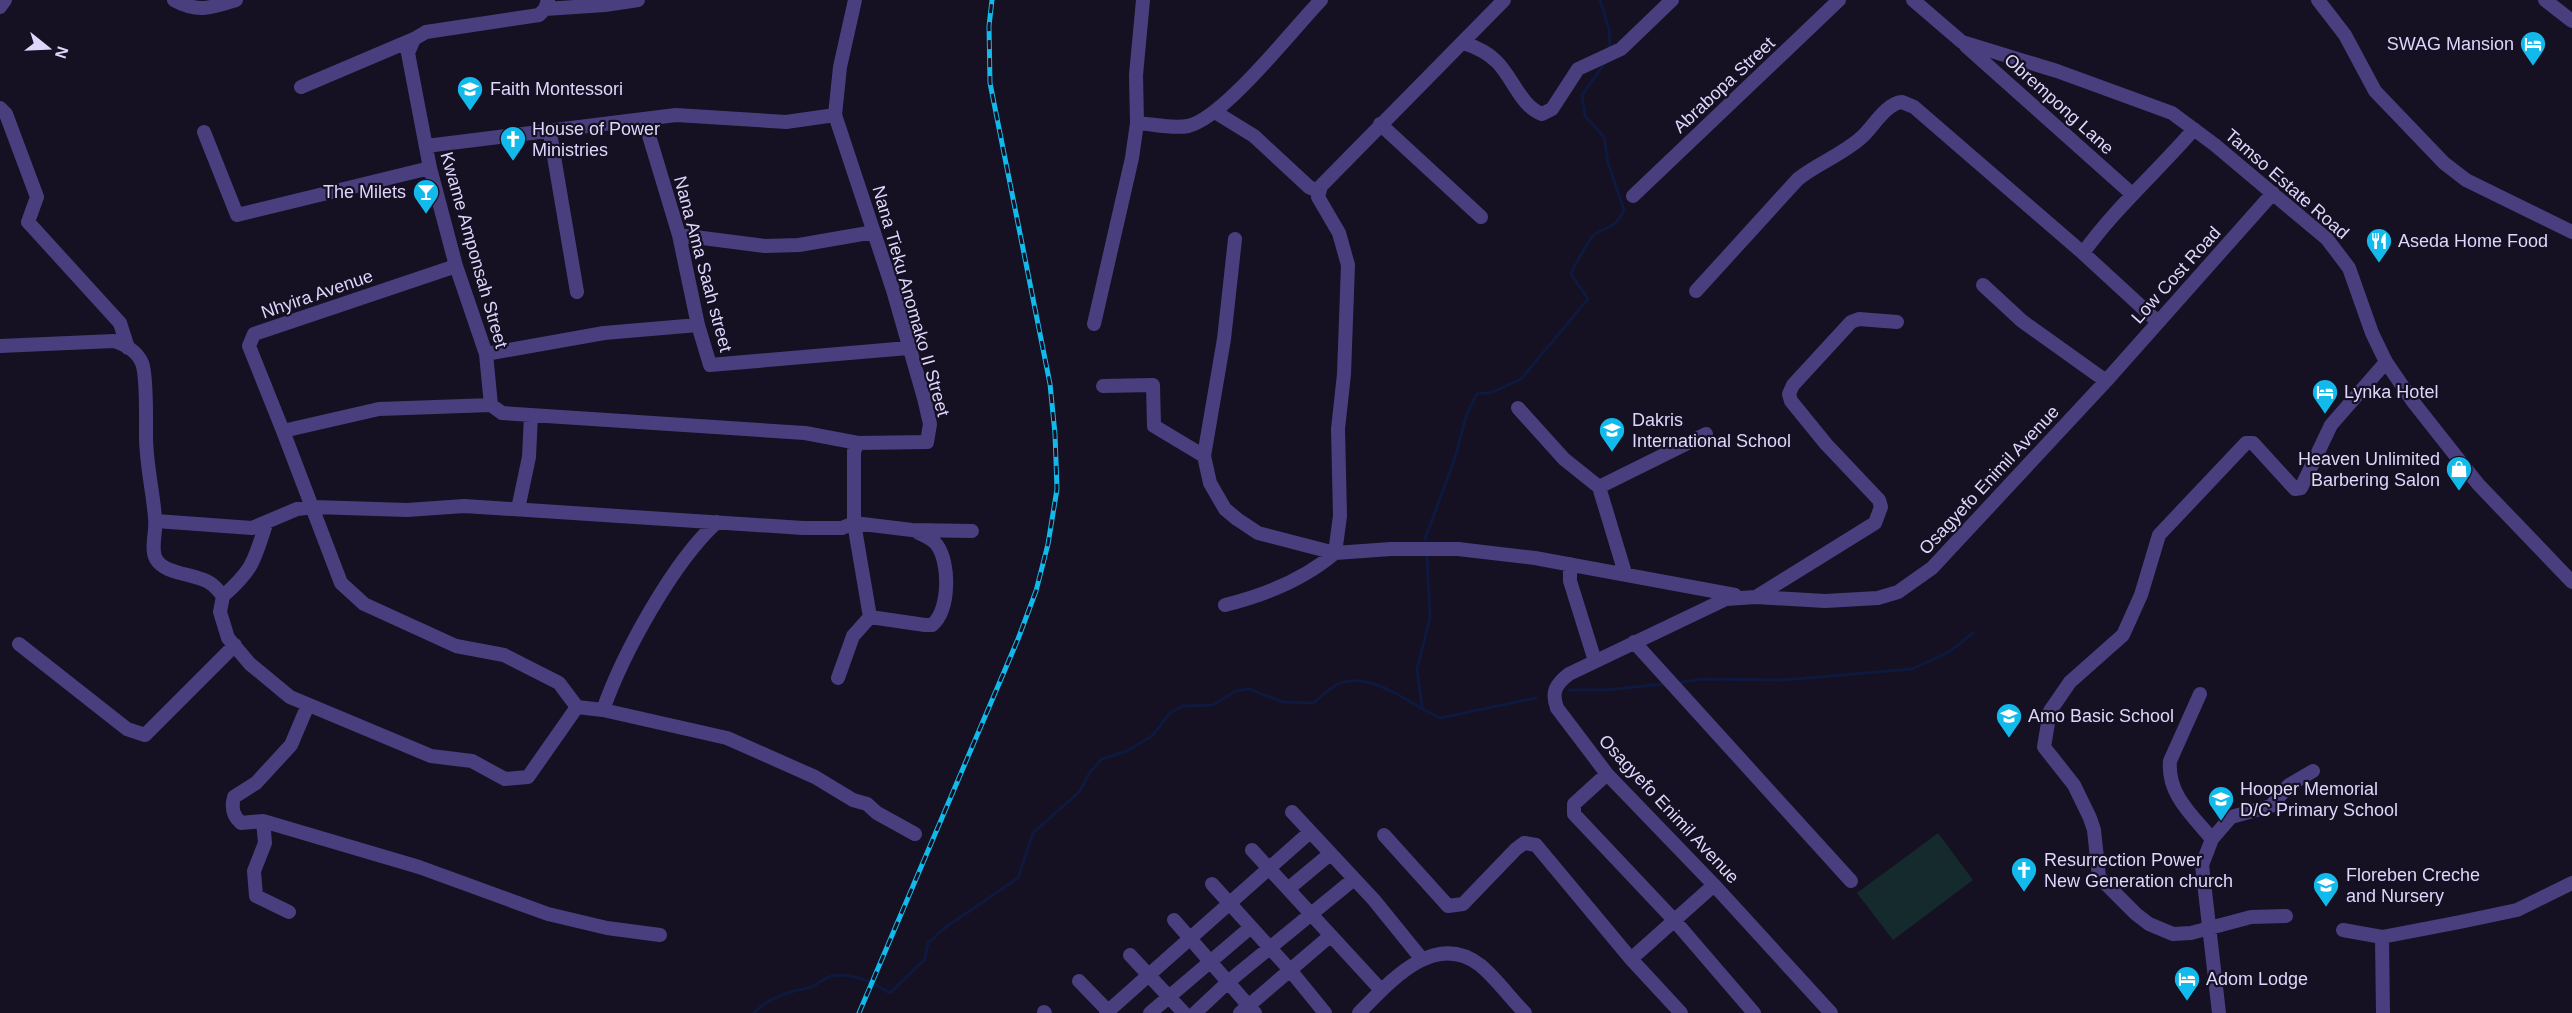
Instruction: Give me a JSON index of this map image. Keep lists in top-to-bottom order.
{
  "streets": {
    "street": [
      "Abrabopa Street",
      "Obrempong Lane",
      "Tamso Estate Road",
      "Kwame Amponsah Street",
      "Nana Ama Saah street",
      "Low Cost Road",
      "Nhyira Avenue",
      "Nana Tieku Anomako II Street",
      "Osagyefo Enimil Avenue"
    ]
  },
  "crossings": [
    ["Obrempong Lane", "Tamso Estate Road"],
    ["Tamso Estate Road", "Low Cost Road"],
    ["Kwame Amponsah Street", "Nhyira Avenue"],
    ["Nana Ama Saah street", "Nana Tieku Anomako II Street"],
    ["Low Cost Road", "Osagyefo Enimil Avenue"]
  ],
  "places": {
    "hotel": ["SWAG Mansion", "Lynka Hotel", "Adom Lodge"],
    "school or university": [
      "Faith Montessori",
      "Dakris International School",
      "Amo Basic School",
      "Hooper Memorial D/C Primary School",
      "Floreben Creche and Nursery"
    ],
    "church": ["House of Power Ministries", "Resurrection Power New Generation church"],
    "bar": ["The Milets"],
    "restaurant": ["Aseda Home Food"],
    "shop": ["Heaven Unlimited Barbering Salon"]
  },
  "north": "right"
}
